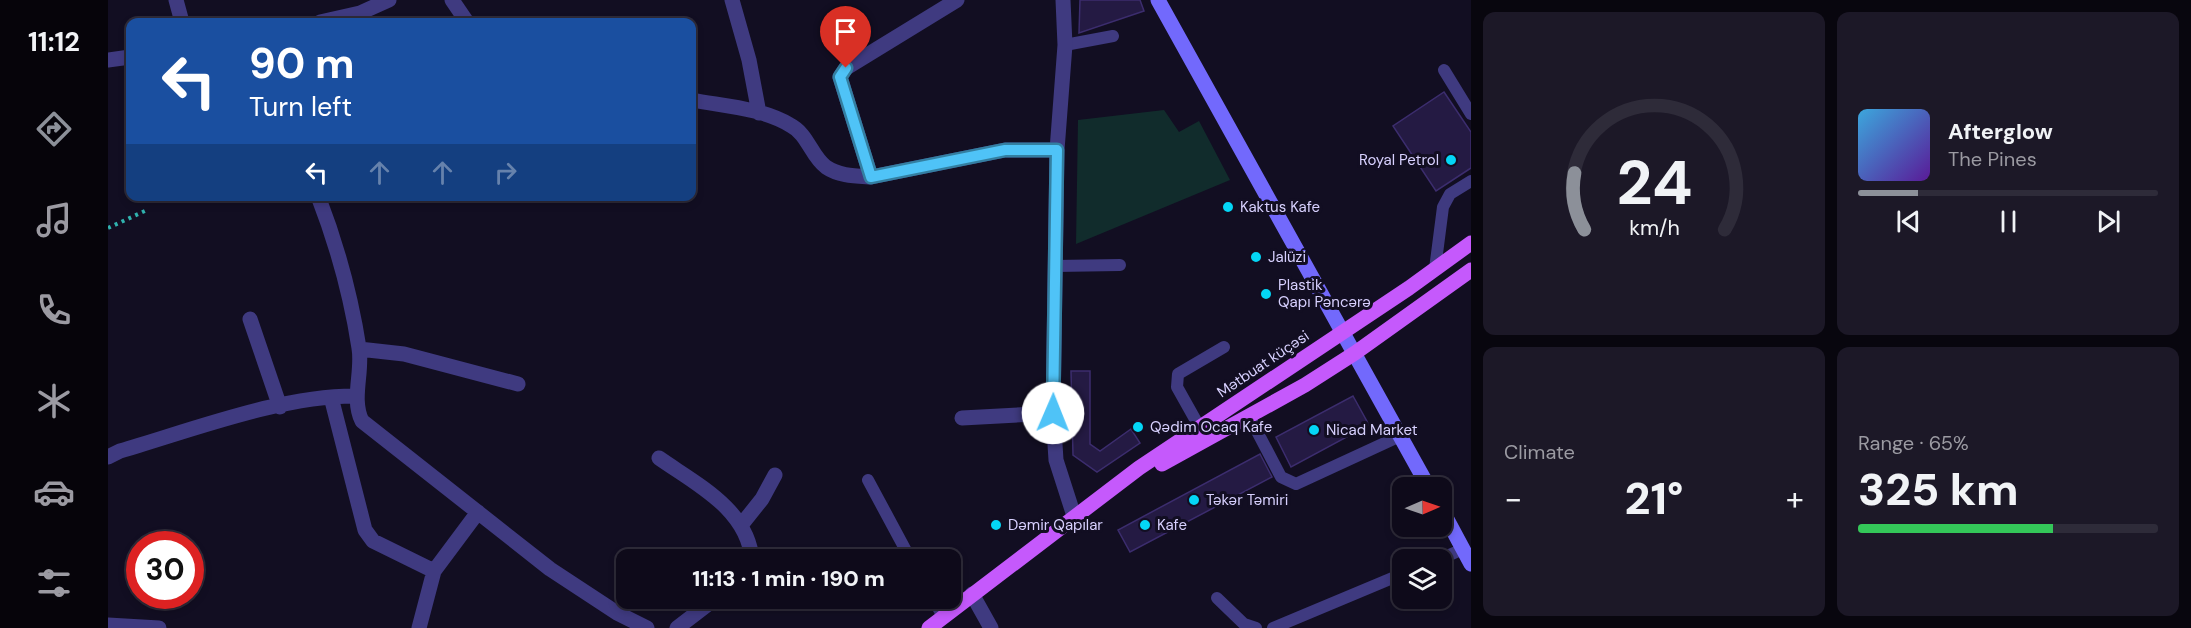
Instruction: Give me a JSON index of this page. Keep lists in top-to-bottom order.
{
  "streets": {
    "main road": ["Mətbuat küçəsi"]
  },
  "places": [
    "Royal Petrol",
    "Kaktus Kafe",
    "Jalüzi",
    "Plastik Qapı Pəncərə",
    "Qədim Ocaq Kafe",
    "Nicad Market",
    "Təkər Təmiri",
    "Dəmir Qapılar",
    "Kafe"
  ],
  "north": "right",
  "page": {
    "tabs": "11:12",
    "turn": ["90 m", "Turn left"],
    "song": ["Afterglow", "The Pines"],
    "tile": [
      "Climate",
      ["Range · 65%", "325 km"]
    ],
    "heat": ["−", "21°", "+"],
    "limit": "30",
    "trip": "11:13 · 1 min · 190 m",
    "gauge": ["24", "km/h"]
  }
}
